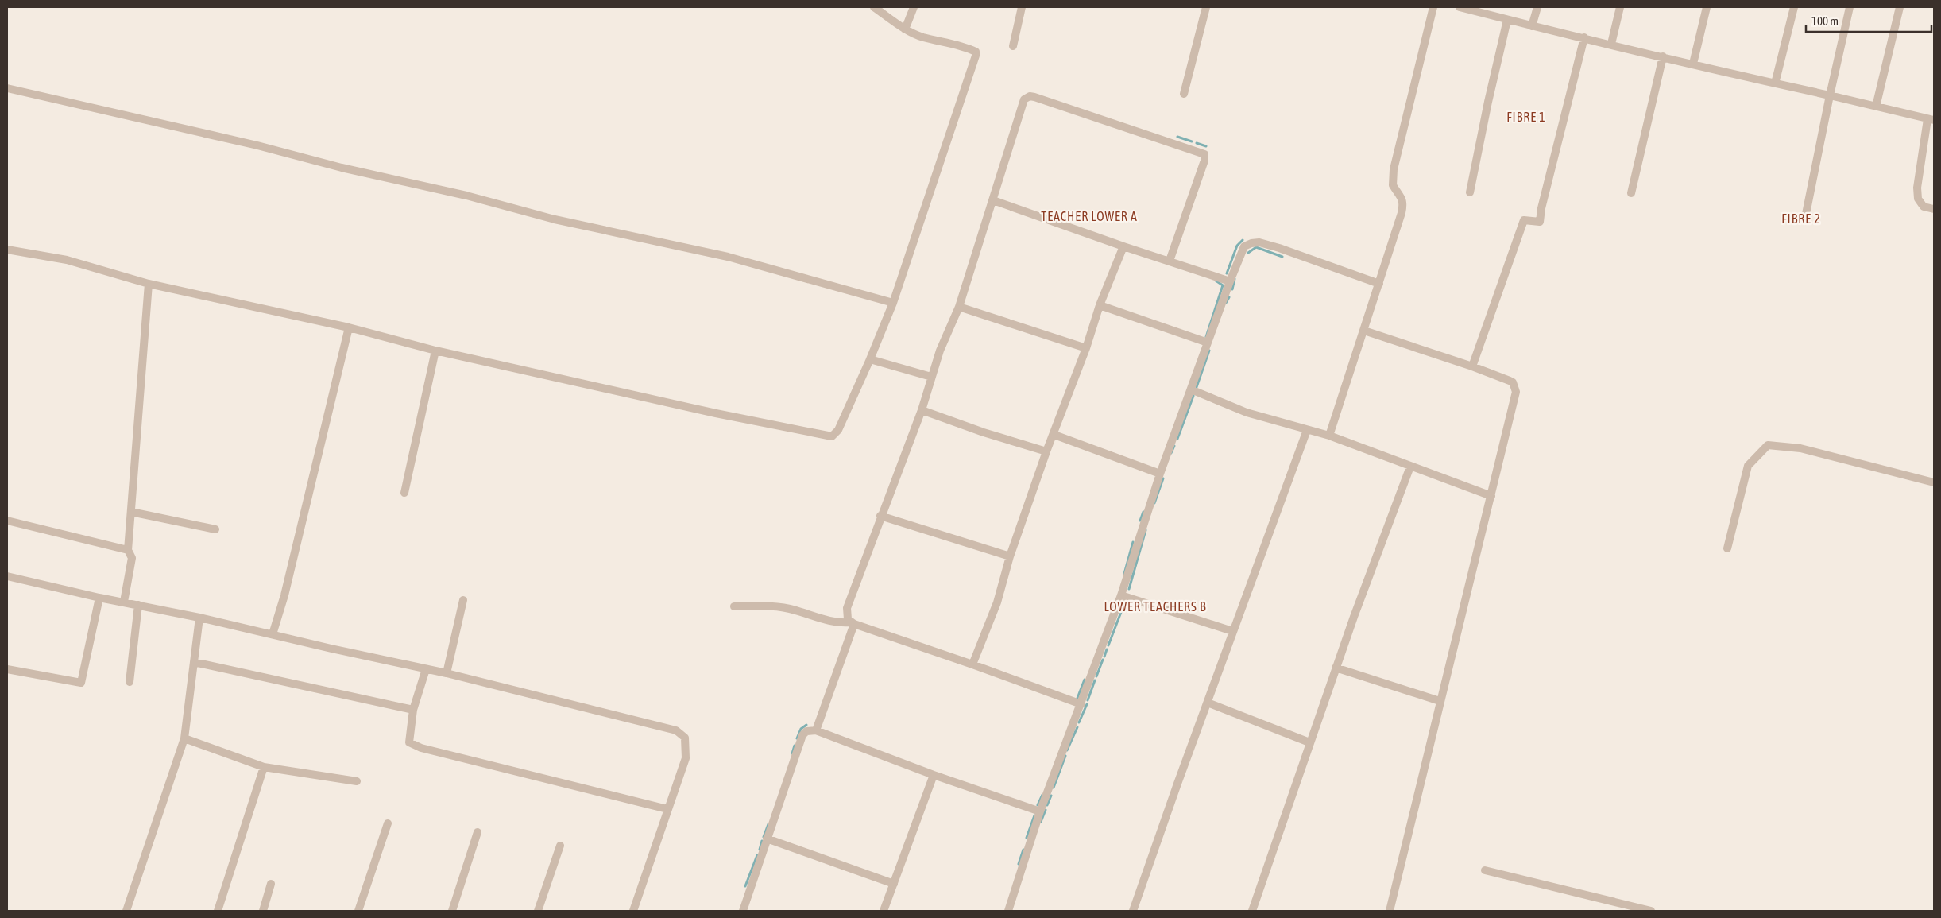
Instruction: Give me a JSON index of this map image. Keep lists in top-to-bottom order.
{
  "districts": [
    "FIBRE 1",
    "TEACHER LOWER A",
    "FIBRE 2",
    "LOWER TEACHERS B"
  ],
  "scale_bar": "100 m"
}
